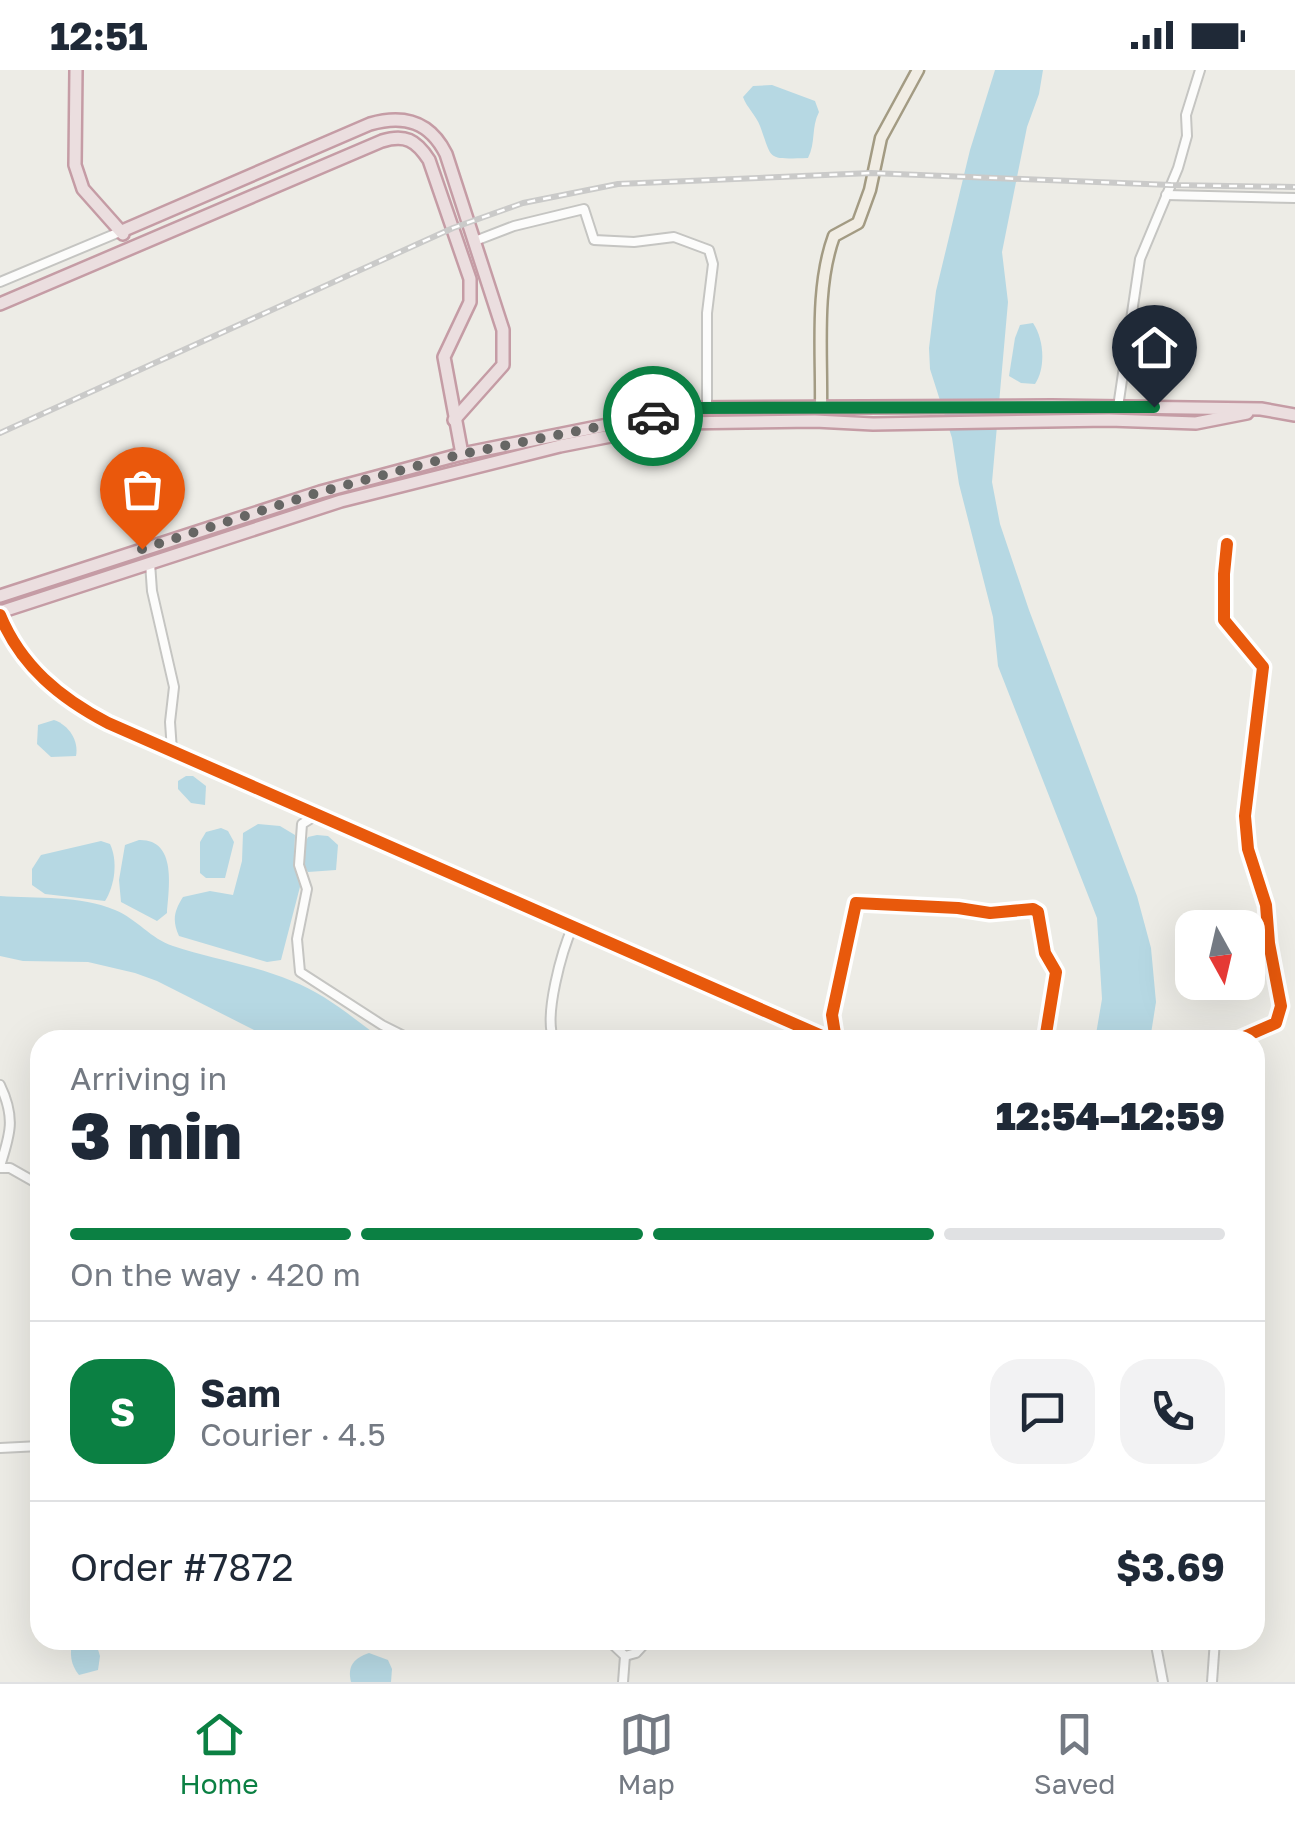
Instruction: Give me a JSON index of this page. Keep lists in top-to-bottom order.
{
  "north": "bottom",
  "page": {
    "status": "12:51",
    "heading": ["3 min", "Arriving in", "12:54–12:59"],
    "panel": [
      "Sam",
      "Courier · 4.5",
      "Order #7872",
      "$3.69"
    ],
    "bar": "On the way · 420 m",
    "round": "S",
    "tabs": ["Home", "Map", "Saved"]
  }
}
